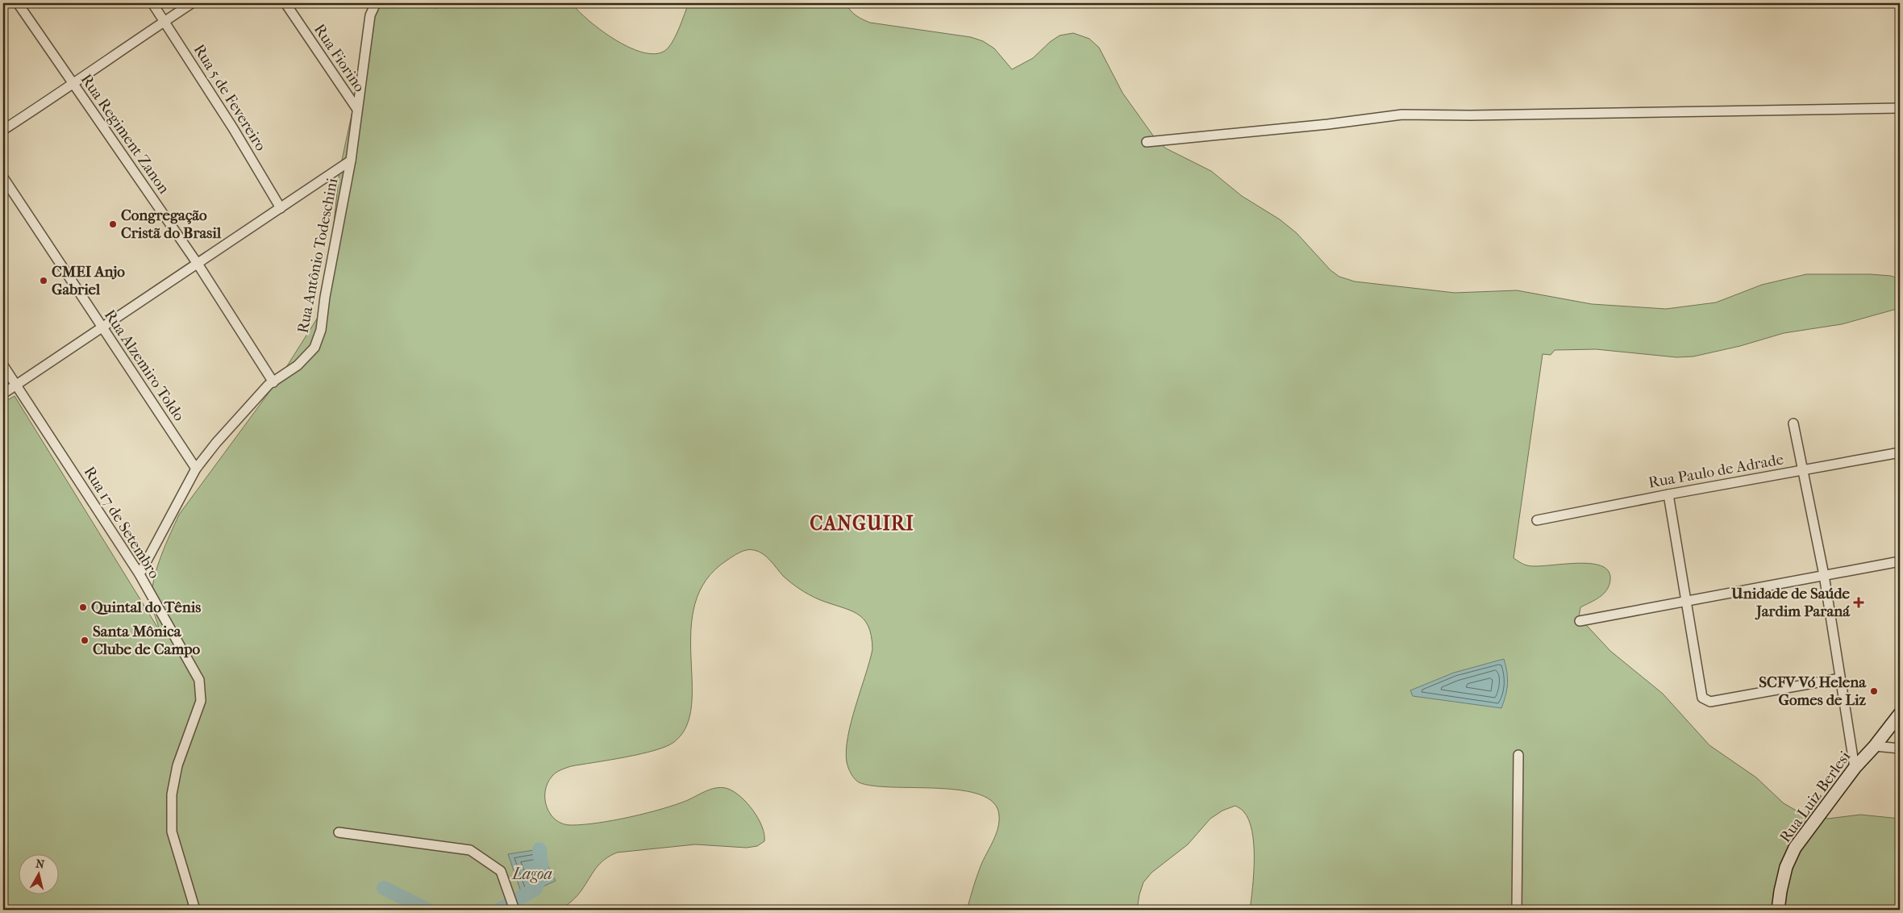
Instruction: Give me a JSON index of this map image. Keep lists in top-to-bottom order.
{
  "streets": {
    "street": [
      "Rua Fiorino",
      "Rua 5 de Fevereiro",
      "Rua Regiment Zanon",
      "Rua Antônio Todeschini",
      "Rua Alzemiro Toldo",
      "Rua Paulo de Adrade",
      "Rua 17 de Setembro",
      "Rua Luiz Berlesi"
    ]
  },
  "crossings": [
    ["Rua Fiorino", "Rua Antônio Todeschini"],
    ["Rua Regiment Zanon", "Rua Antônio Todeschini"],
    ["Rua Antônio Todeschini", "Rua Alzemiro Toldo"],
    ["Rua Antônio Todeschini", "Rua 17 de Setembro"]
  ],
  "districts": ["CANGUIRI"],
  "water": ["Lagoa"],
  "places": {
    "other": [
      "Congregação Cristã do Brasil",
      "CMEI Anjo Gabriel",
      "Quintal do Tênis",
      "Santa Mônica Clube de Campo",
      "SCFV Vó Helena Gomes de Liz"
    ],
    "health": ["Unidade de Saúde Jardim Paraná"]
  },
  "north": "top"
}
